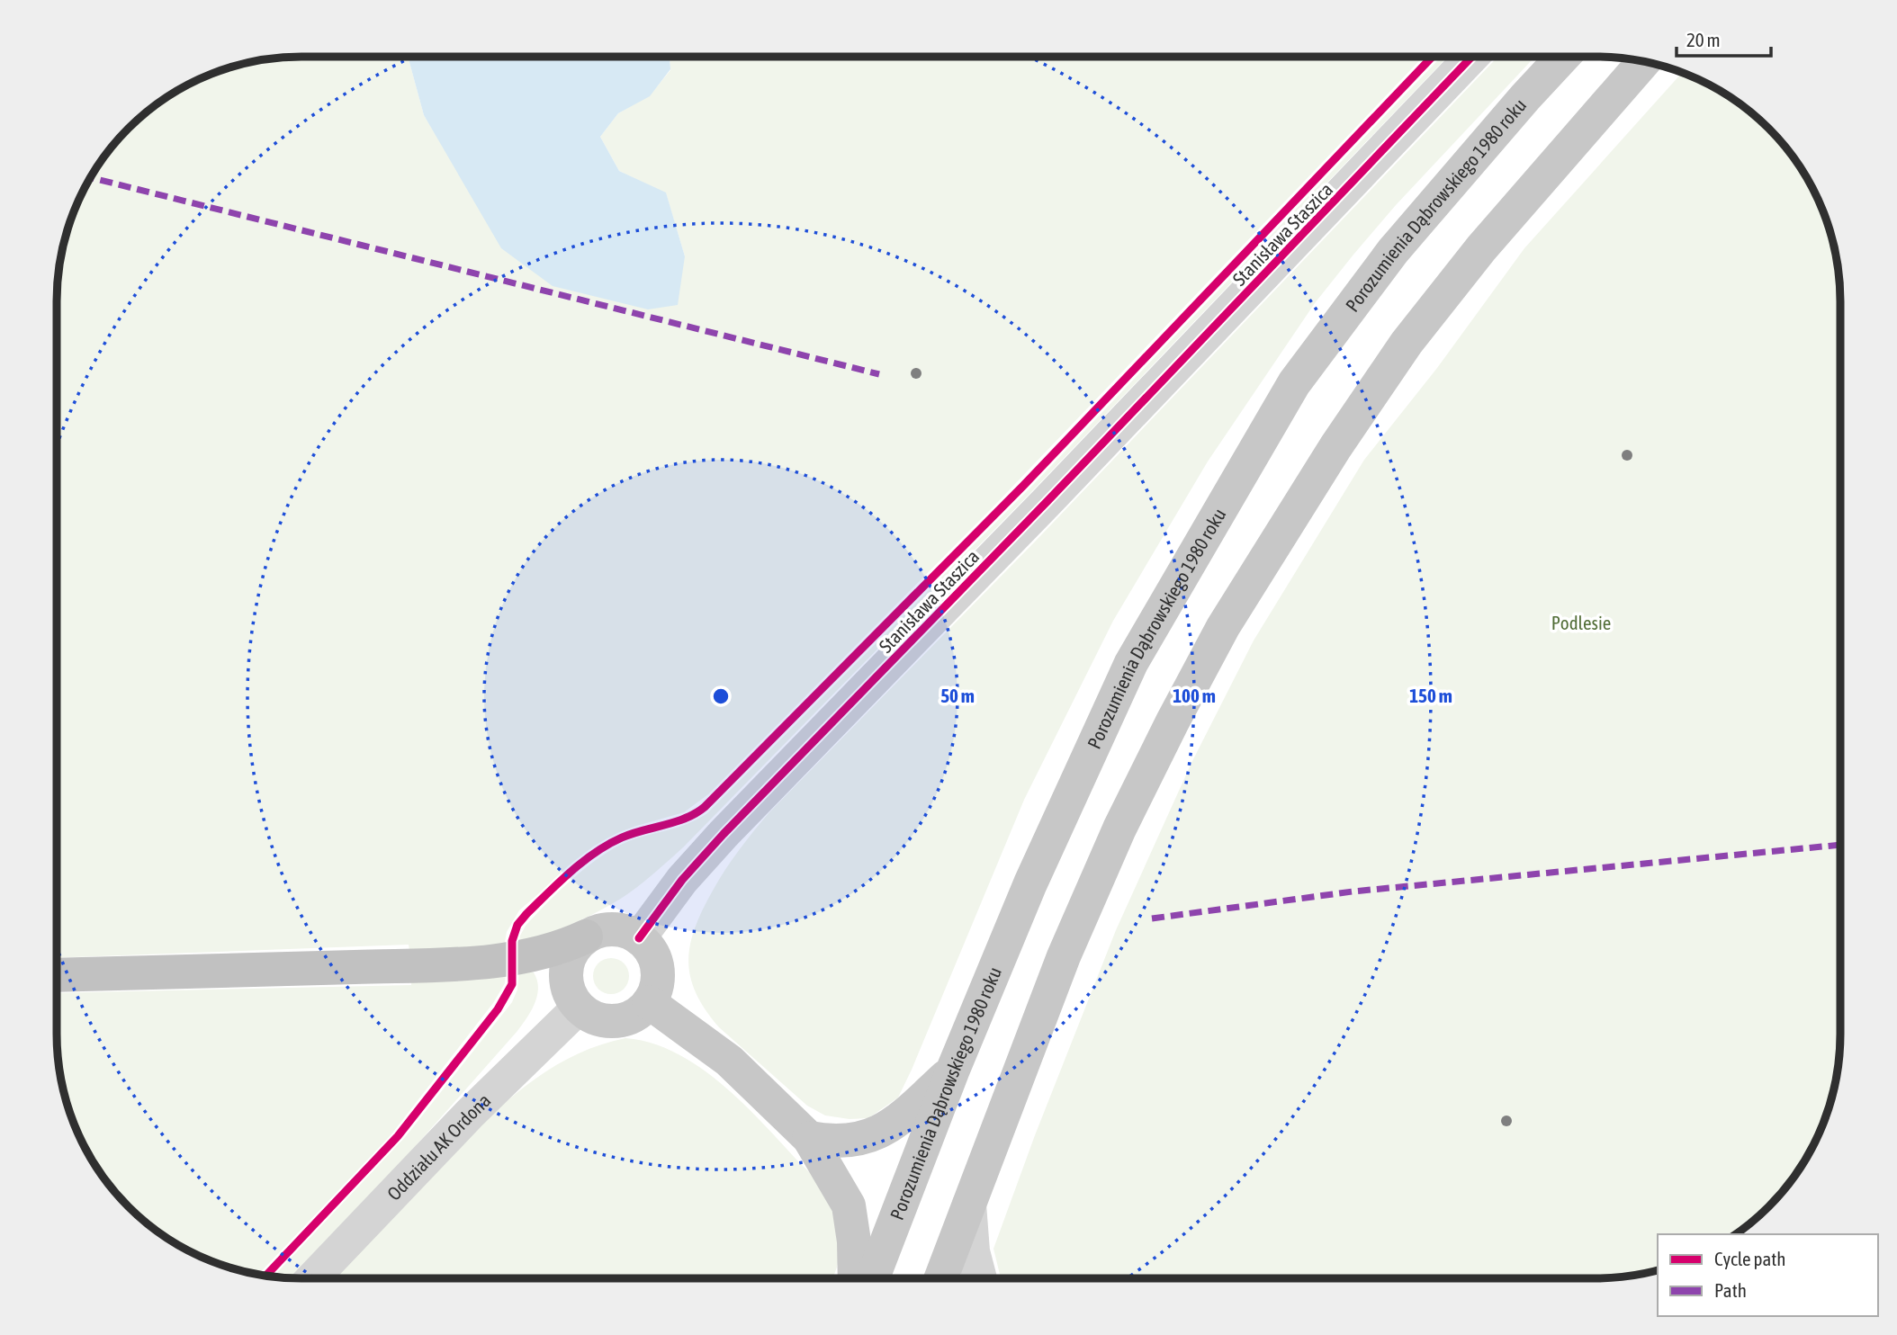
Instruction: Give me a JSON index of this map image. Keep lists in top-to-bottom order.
{
  "streets": {
    "main road": ["Porozumienia Dąbrowskiego 1980 roku"],
    "street": ["Stanisława Staszica", "Oddziału AK Ordona"]
  },
  "crossings": [
    ["Stanisława Staszica", "Oddziału AK Ordona"]
  ],
  "parks": ["Podlesie"],
  "legend": ["Cycle path", "Path"],
  "scale_bar": "20 m",
  "rings": ["50 m", "100 m", "150 m"]
}
